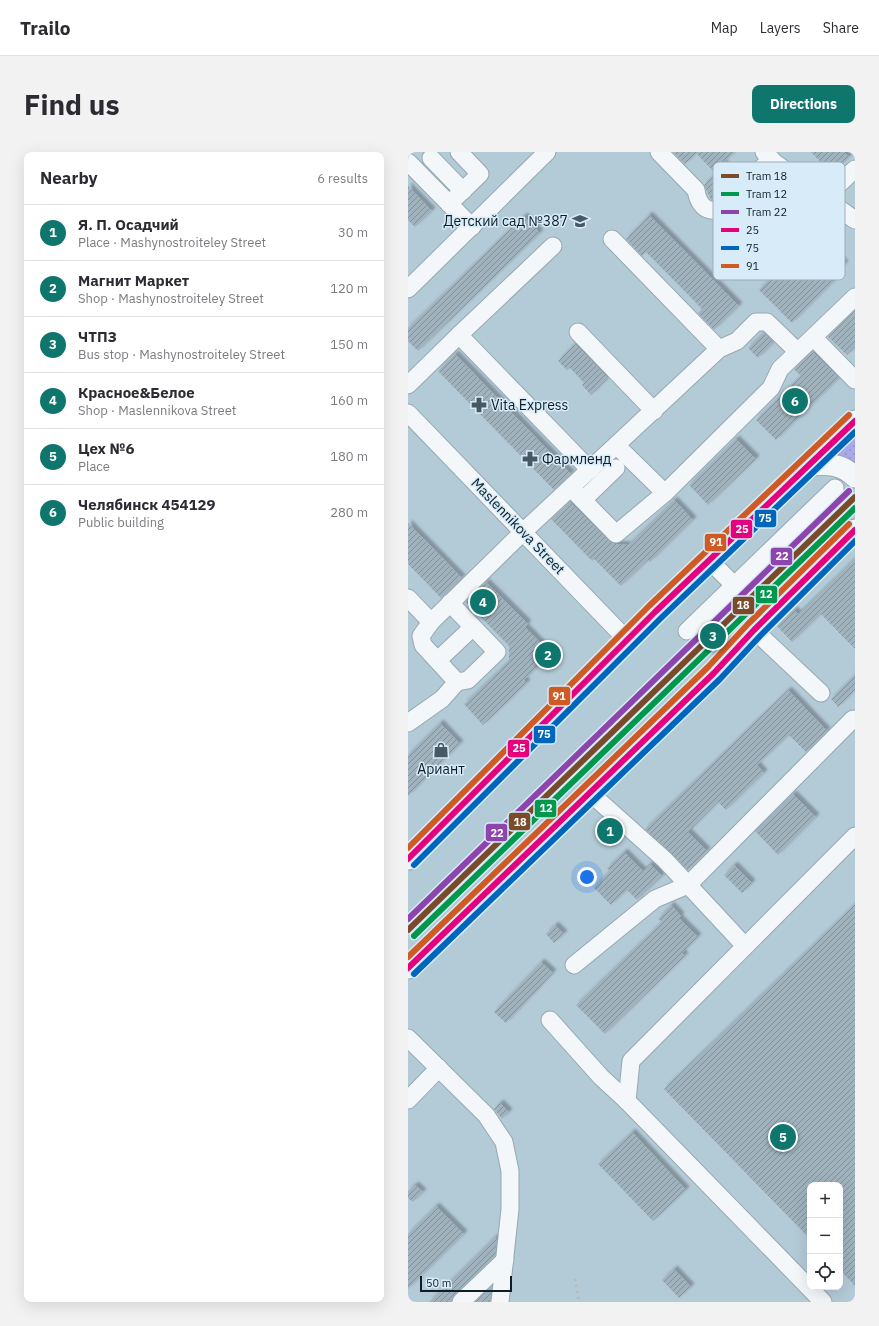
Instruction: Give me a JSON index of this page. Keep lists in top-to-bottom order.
{
  "streets": {
    "street": ["Maslennikova Street"]
  },
  "places": {
    "school or university": ["Детский сад №387"],
    "pharmacy": ["Vita Express", "Фармленд"],
    "shop": ["Ариант"]
  },
  "lines": [
    "transit line 91",
    "transit line 25",
    "transit line 75",
    "tram line 22",
    "tram line 18",
    "tram line 12"
  ],
  "legend": [
    "Tram 18",
    "Tram 12",
    "Tram 22",
    "25",
    "75",
    "91"
  ],
  "scale_bar": "50 m",
  "page": {
    "header": "Trailo",
    "nav": ["Map", "Layers", "Share"],
    "buttons": "Directions",
    "title": "Find us",
    "heading": ["Nearby", "6 results"],
    "list": [
      {
        "mark": "1",
        "name": "Я. П. Осадчий",
        "note": "Place · Mashynostroiteley Street",
        "value": "30 m"
      },
      {
        "mark": "2",
        "name": "Магнит Маркет",
        "note": "Shop · Mashynostroiteley Street",
        "value": "120 m"
      },
      {
        "mark": "3",
        "name": "ЧТПЗ",
        "note": "Bus stop · Mashynostroiteley Street",
        "value": "150 m"
      },
      {
        "mark": "4",
        "name": "Красное&Белое",
        "note": "Shop · Maslennikova Street",
        "value": "160 m"
      },
      {
        "mark": "5",
        "name": "Цех №6",
        "note": "Place",
        "value": "180 m"
      },
      {
        "mark": "6",
        "name": "Челябинск 454129",
        "note": "Public building",
        "value": "280 m"
      }
    ],
    "pins": [
      "6",
      "4",
      "3",
      "2",
      "1",
      "5"
    ],
    "map_buttons": ["+", "−"],
    "scale": "50 m"
  }
}
